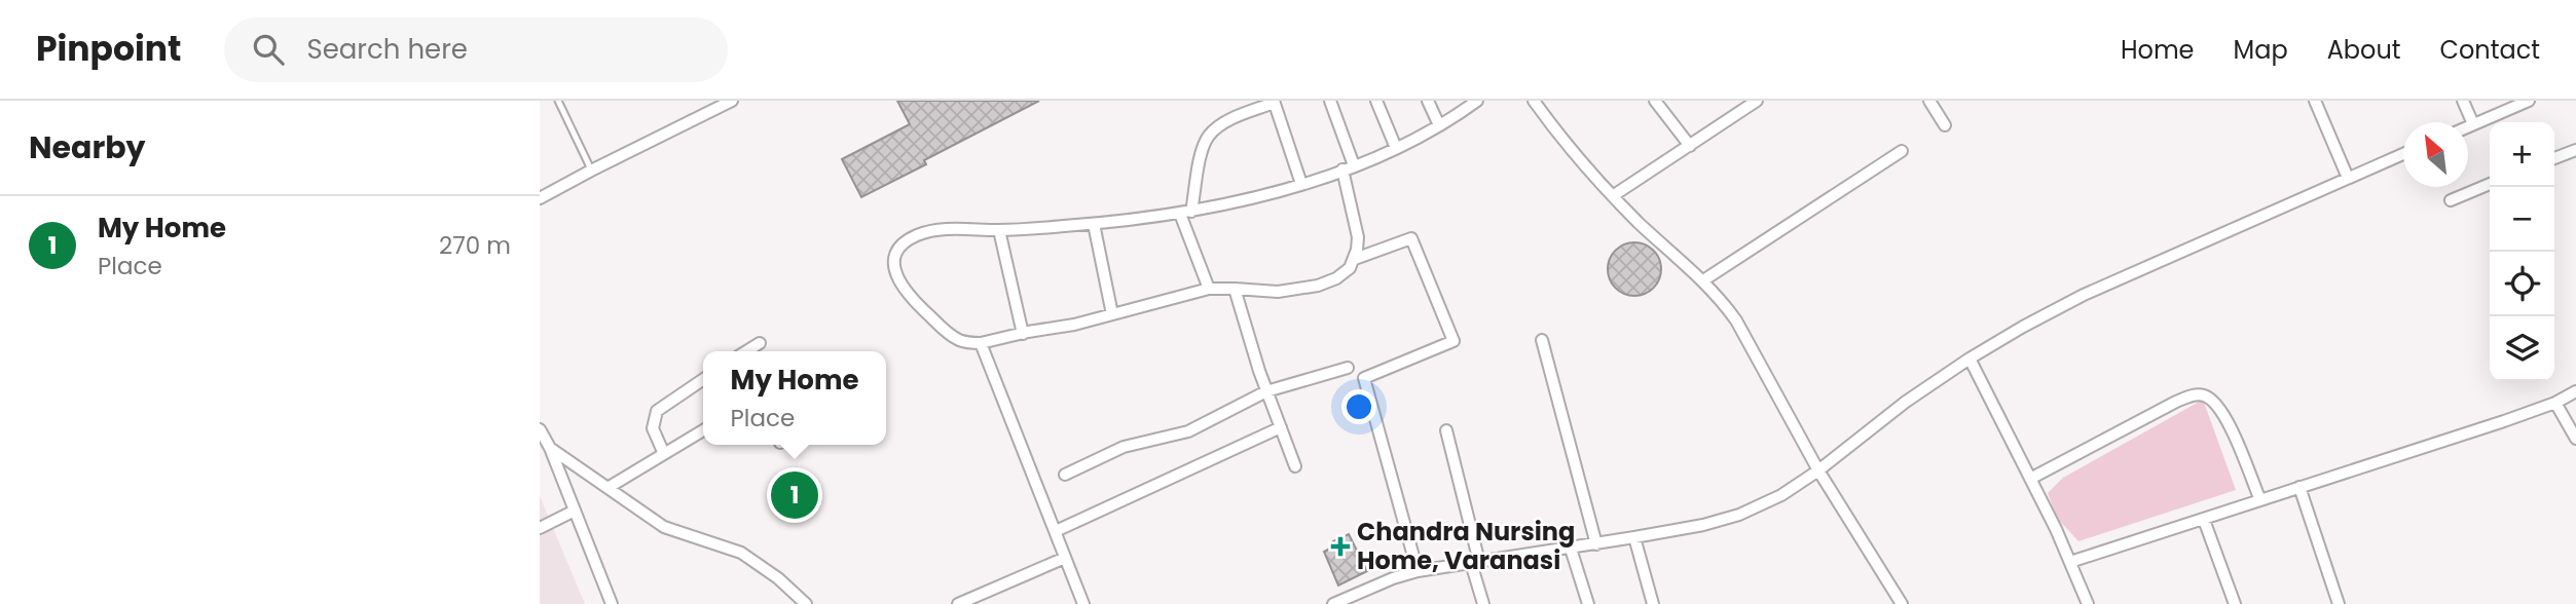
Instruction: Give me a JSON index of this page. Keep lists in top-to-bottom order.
{
  "places": {
    "health": ["Chandra Nursing Home, Varanasi"]
  },
  "north": "top left",
  "page": {
    "header": "Pinpoint",
    "search": "Search here",
    "nav": [
      "Home",
      "Map",
      "About",
      "Contact"
    ],
    "heading": "Nearby",
    "map_buttons": ["+", "−"],
    "list": [
      {
        "mark": "1",
        "name": "My Home",
        "note": "Place",
        "value": "270 m"
      }
    ],
    "popup": ["My Home", "Place"],
    "pins": "1"
  }
}
